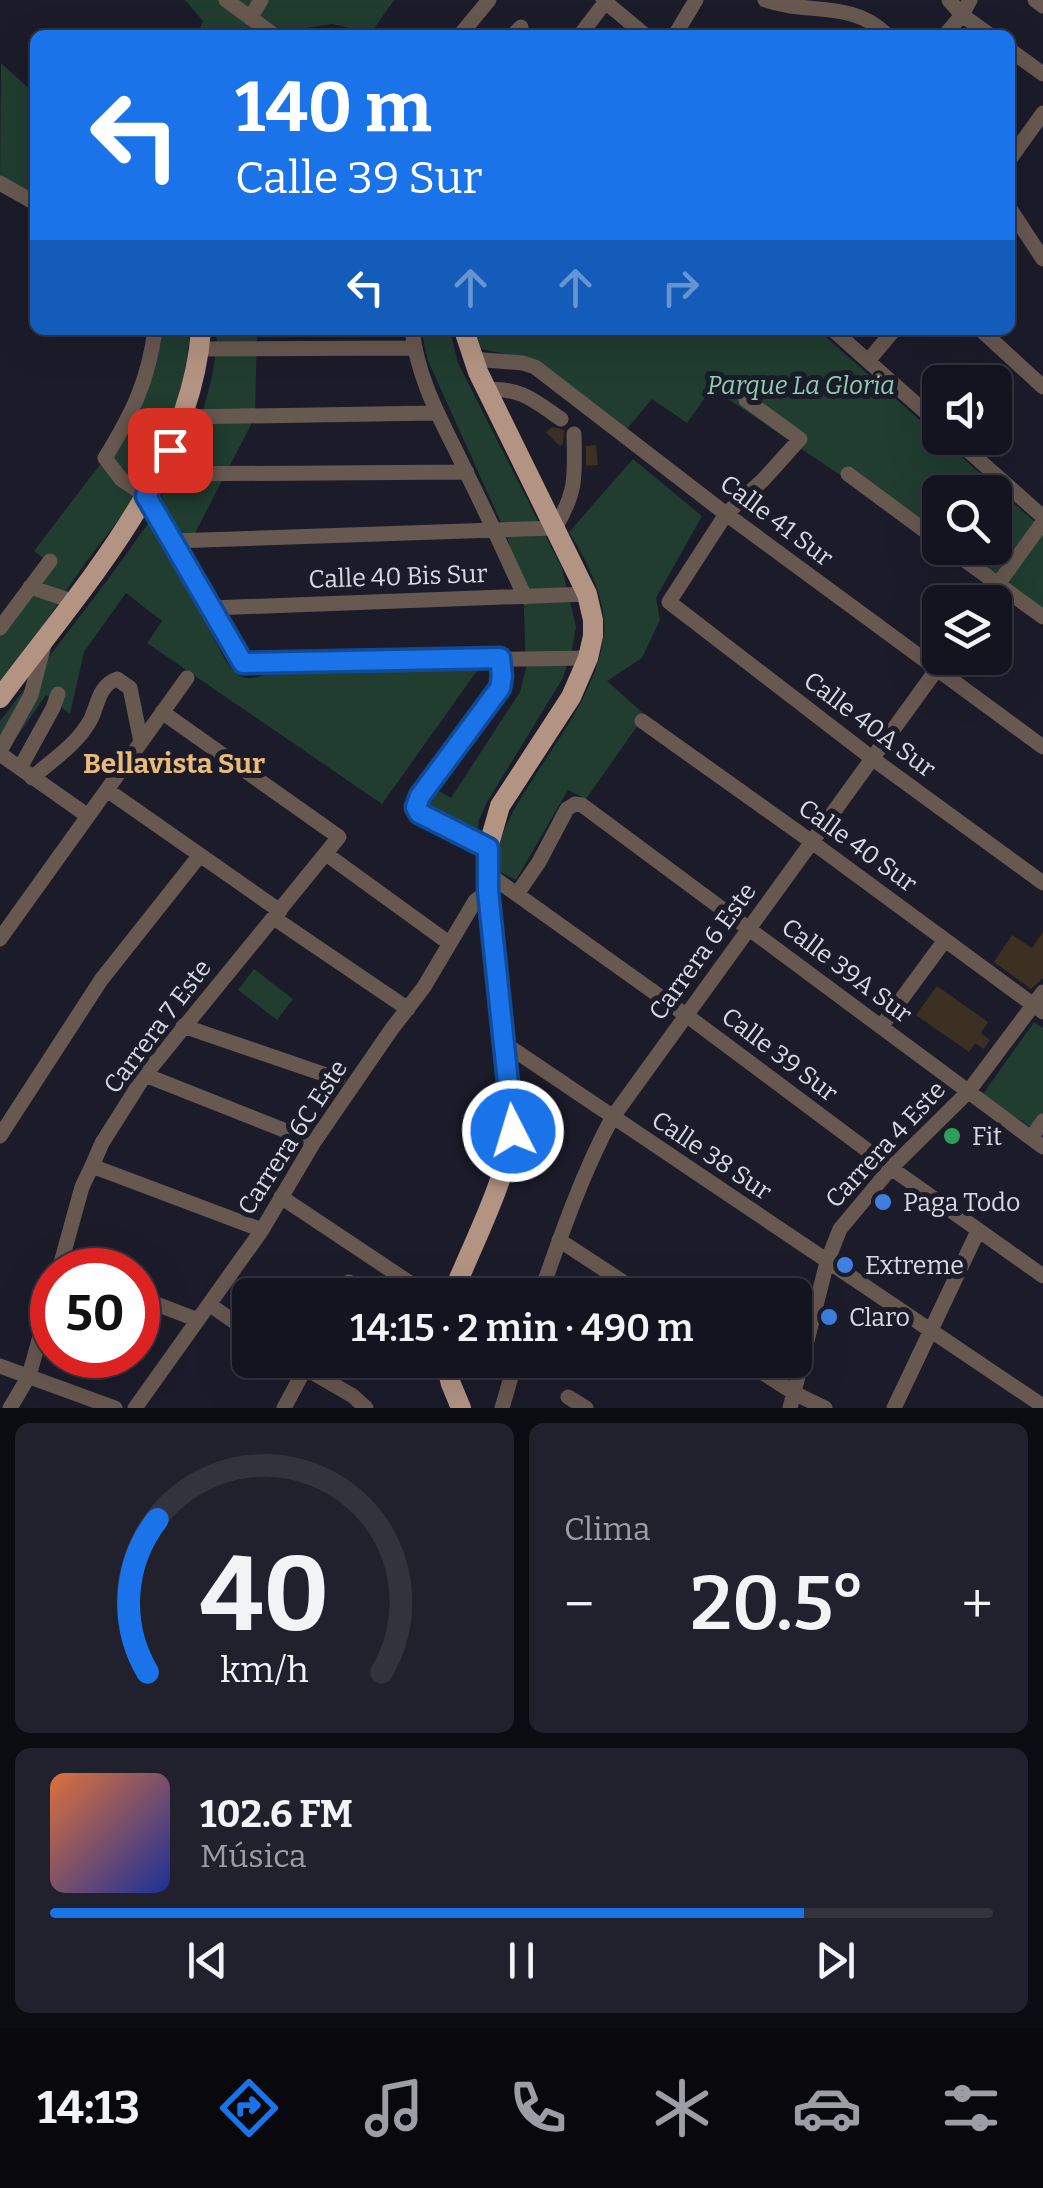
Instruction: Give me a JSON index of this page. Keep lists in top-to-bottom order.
{
  "streets": {
    "street": [
      "Calle 41 Sur",
      "Calle 40 Bis Sur",
      "Calle 40A Sur",
      "Calle 40 Sur",
      "Carrera 6 Este",
      "Calle 39A Sur",
      "Carrera 7 Este",
      "Calle 39 Sur",
      "Carrera 6C Este",
      "Carrera 4 Este",
      "Calle 38 Sur"
    ]
  },
  "crossings": [
    ["Calle 41 Sur", "Calle 40A Sur"],
    ["Calle 40A Sur", "Carrera 6 Este"],
    ["Calle 40 Sur", "Carrera 6 Este"],
    ["Calle 40 Sur", "Carrera 4 Este"],
    ["Carrera 6 Este", "Calle 39A Sur"],
    ["Carrera 6 Este", "Calle 39 Sur"],
    ["Carrera 6 Este", "Calle 38 Sur"],
    ["Calle 39A Sur", "Calle 39 Sur"],
    ["Calle 39A Sur", "Carrera 4 Este"],
    ["Calle 39 Sur", "Carrera 6C Este"],
    ["Calle 39 Sur", "Carrera 4 Este"],
    ["Carrera 4 Este", "Calle 38 Sur"]
  ],
  "districts": ["Bellavista Sur"],
  "parks": ["Parque La Gloria"],
  "places": [
    "Fit",
    "Paga Todo",
    "Extreme",
    "Claro"
  ],
  "page": {
    "turn": ["140 m", "Calle 39 Sur"],
    "limit": "50",
    "trip": "14:15 · 2 min · 490 m",
    "tile": "Clima",
    "heat": ["−", "20.5°", "+"],
    "song": ["102.6 FM", "Música"],
    "tabs": "14:13",
    "gauge": ["40", "km/h"]
  }
}
